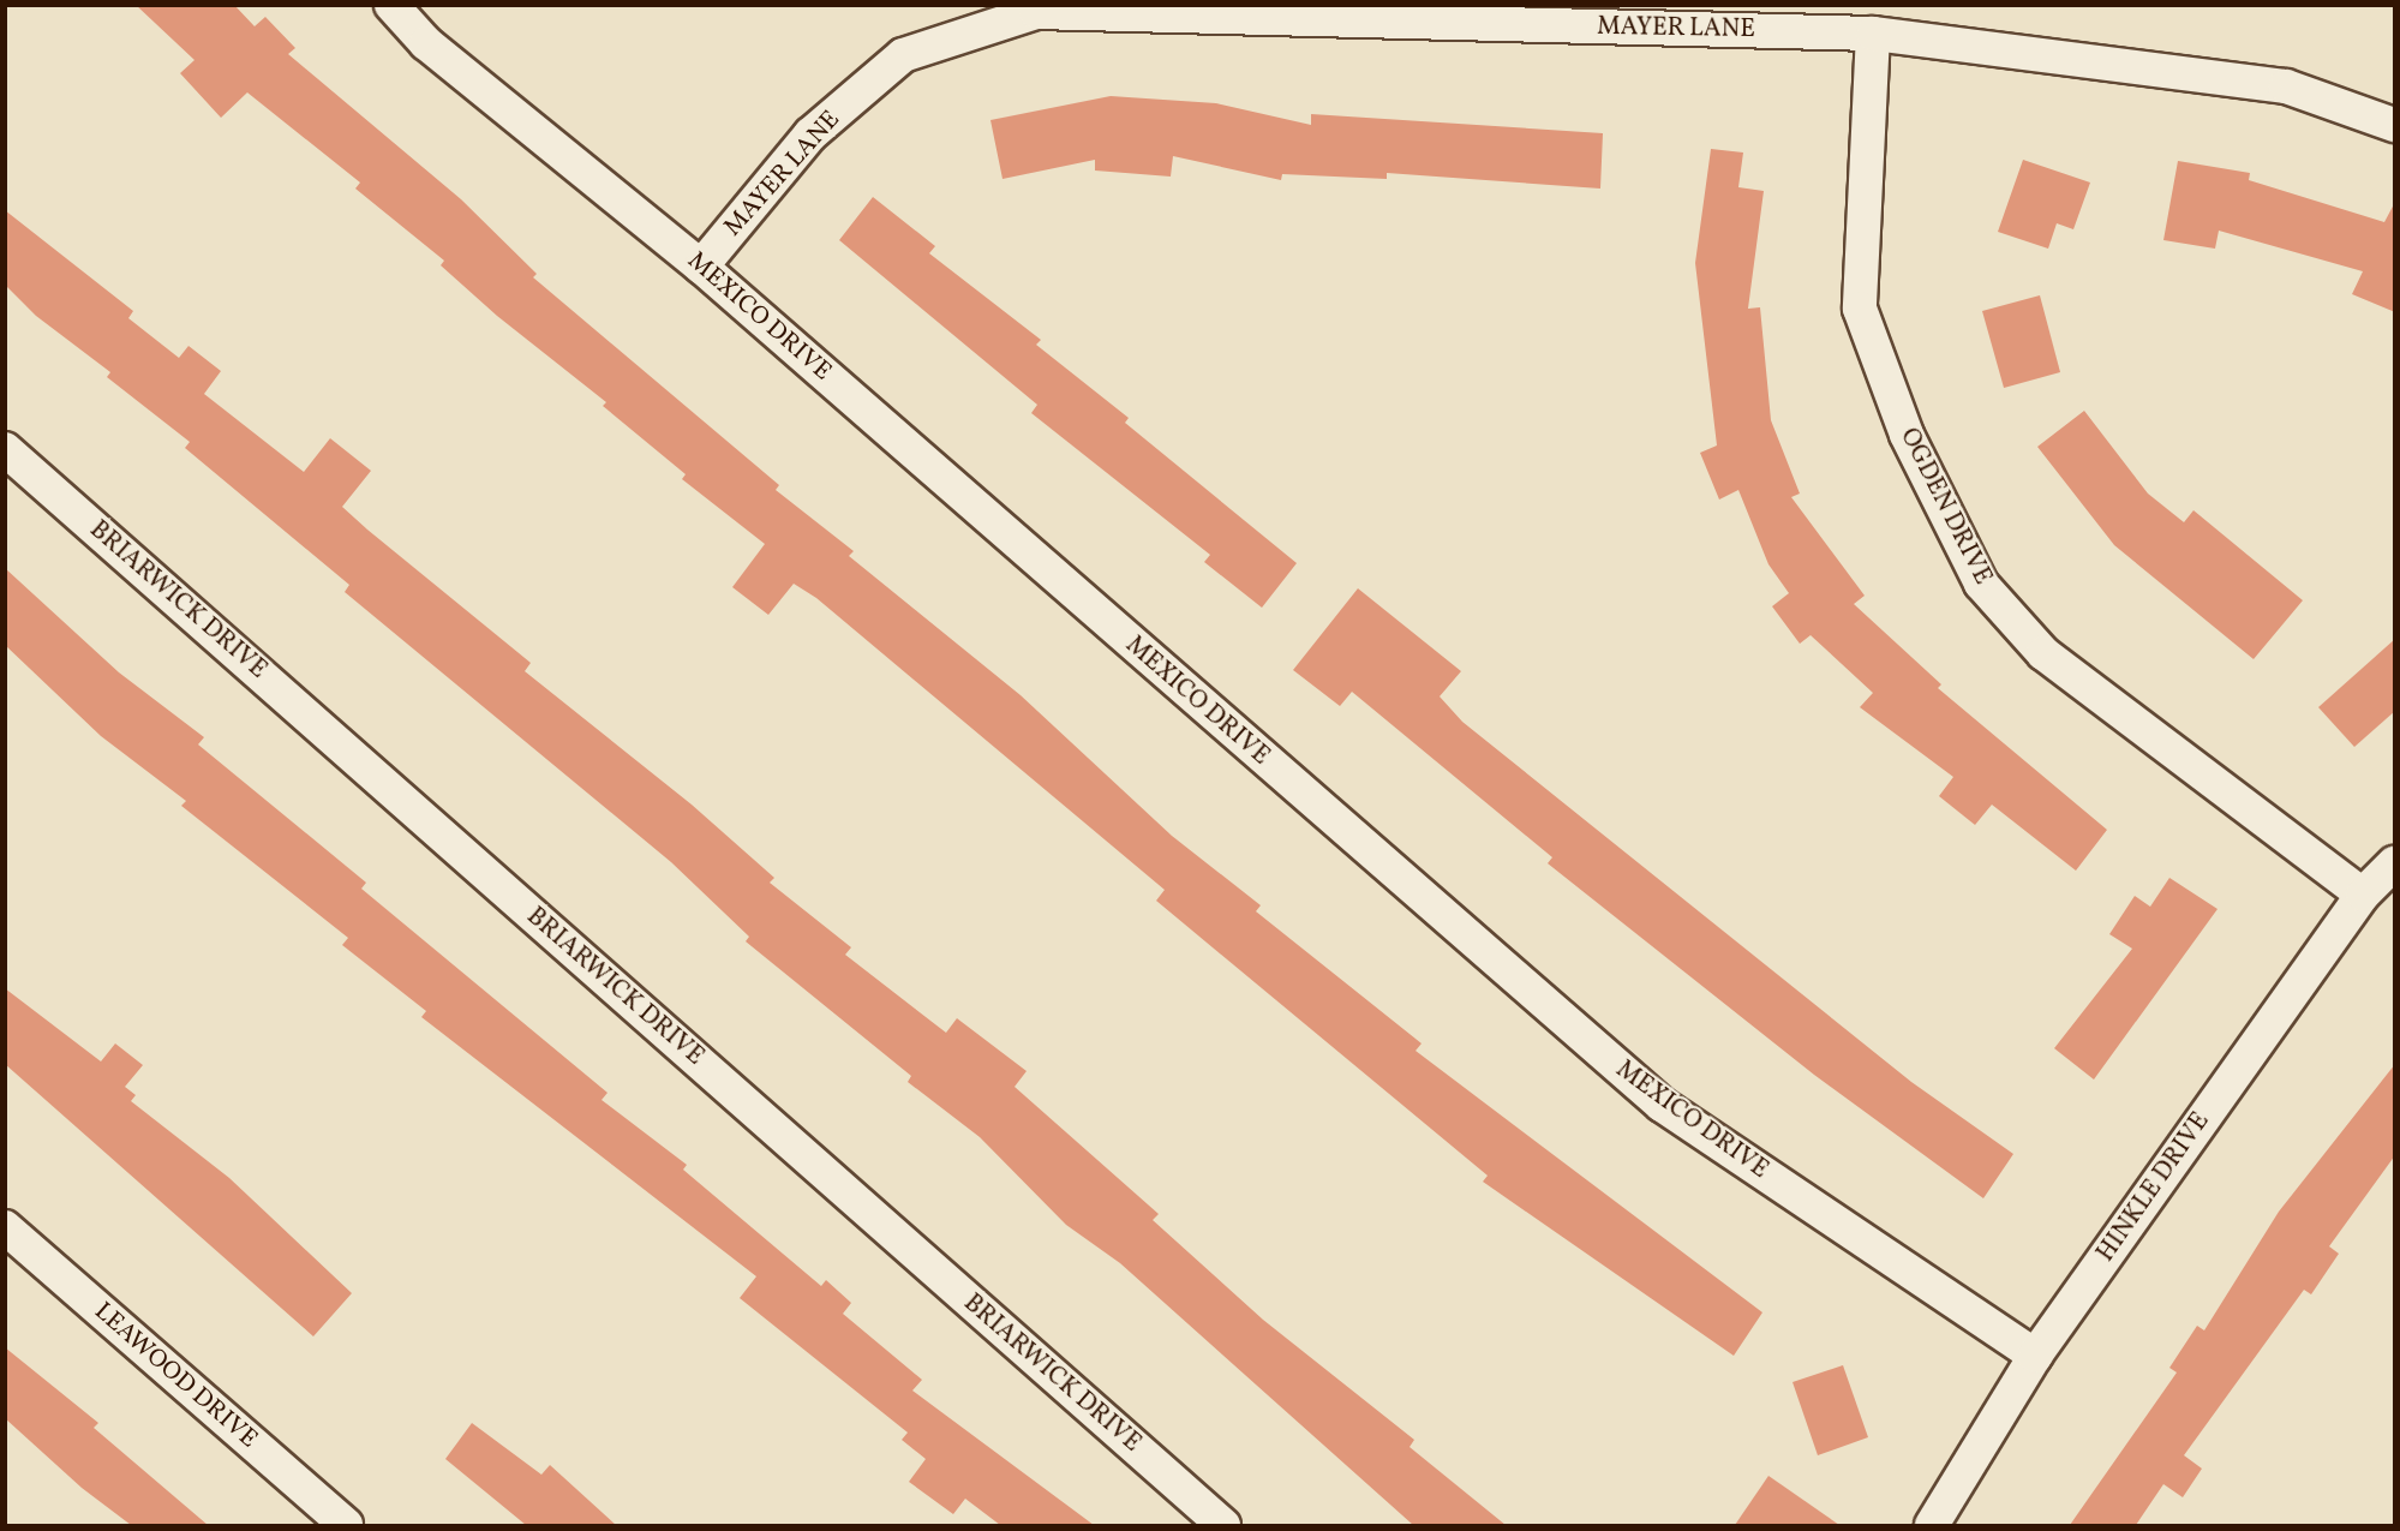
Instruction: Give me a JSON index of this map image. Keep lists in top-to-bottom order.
{
  "streets": {
    "street": [
      "MAYER LANE",
      "MEXICO DRIVE",
      "OGDEN DRIVE",
      "BRIARWICK DRIVE",
      "HINKLE DRIVE",
      "LEAWOOD DRIVE"
    ]
  },
  "crossings": [
    ["MAYER LANE", "MEXICO DRIVE"],
    ["MAYER LANE", "OGDEN DRIVE"],
    ["MEXICO DRIVE", "HINKLE DRIVE"],
    ["OGDEN DRIVE", "HINKLE DRIVE"]
  ]
}
